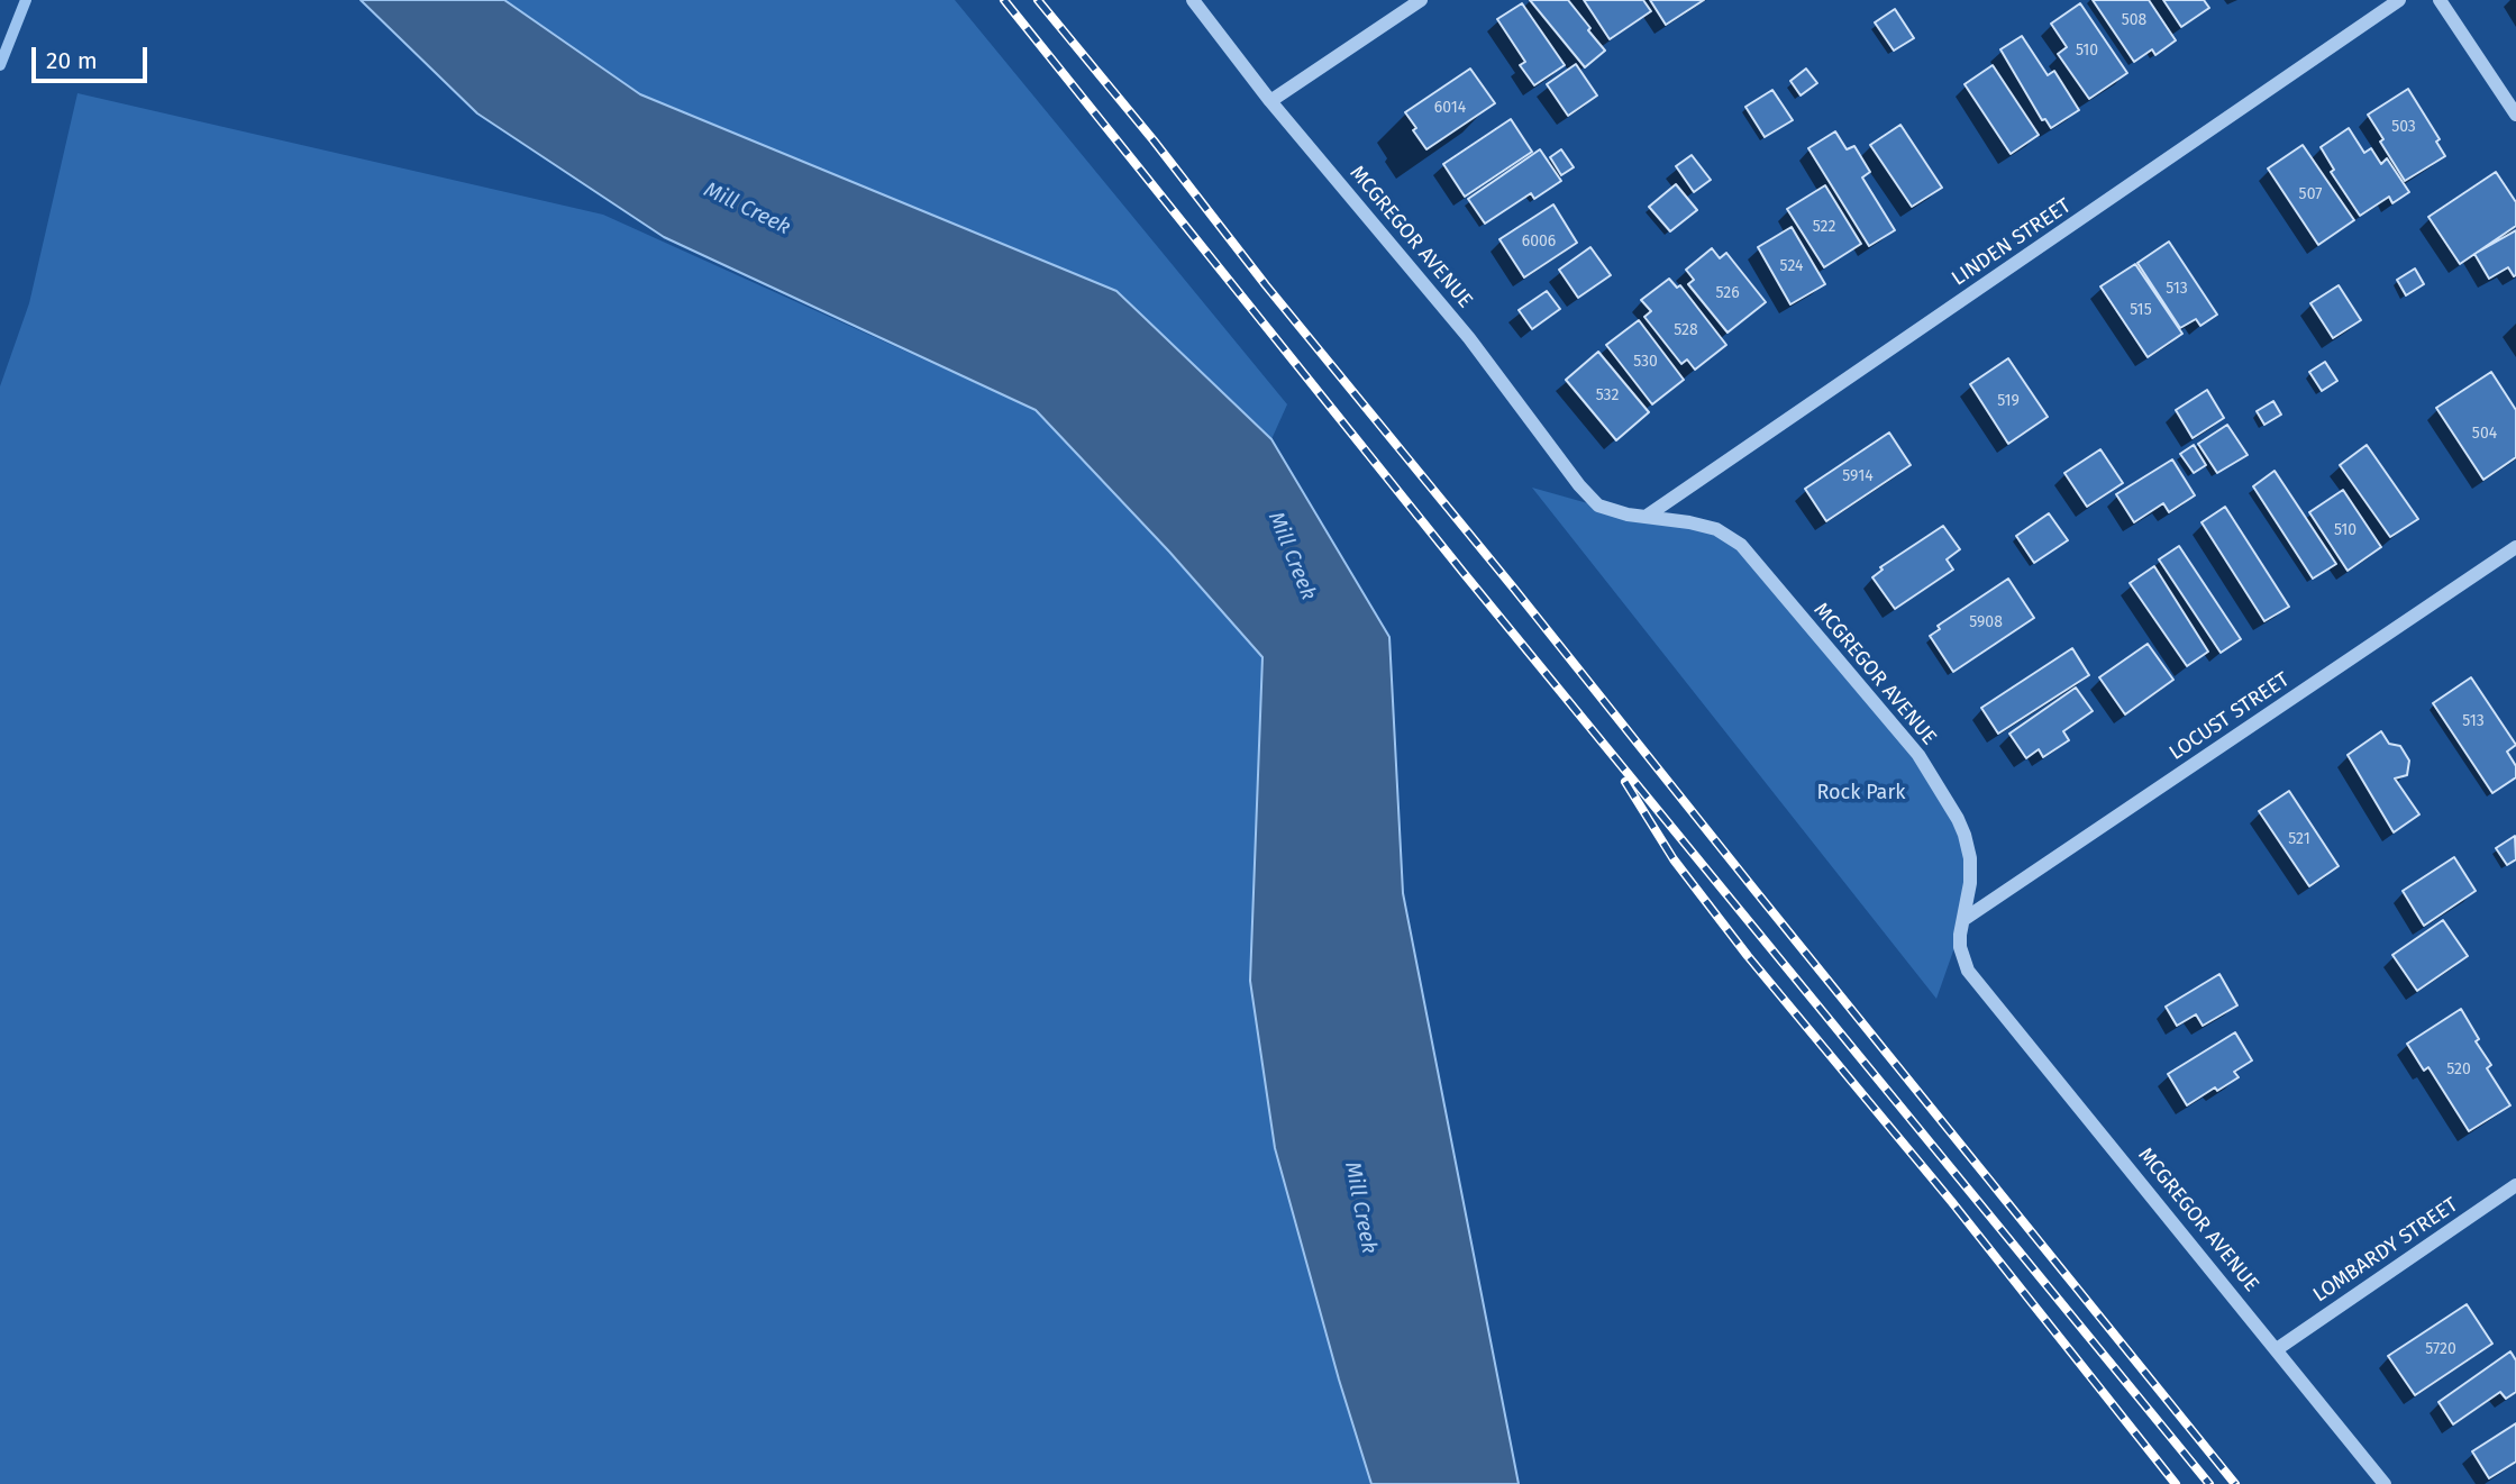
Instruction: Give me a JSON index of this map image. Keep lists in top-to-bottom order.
{
  "streets": {
    "street": [
      "MCGREGOR AVENUE",
      "LINDEN STREET",
      "LOCUST STREET",
      "LOMBARDY STREET"
    ]
  },
  "crossings": [
    ["MCGREGOR AVENUE", "LINDEN STREET"],
    ["MCGREGOR AVENUE", "LOCUST STREET"],
    ["MCGREGOR AVENUE", "LOMBARDY STREET"]
  ],
  "water": ["Mill Creek"],
  "parks": ["Rock Park"],
  "house_numbers": [
    "508",
    "510",
    "6014",
    "503",
    "507",
    "522",
    "6006",
    "524",
    "513",
    "526",
    "515",
    "528",
    "530",
    "532",
    "519",
    "504",
    "5914",
    "510",
    "5908",
    "513",
    "521",
    "520",
    "5720"
  ],
  "scale_bar": "20 m"
}
